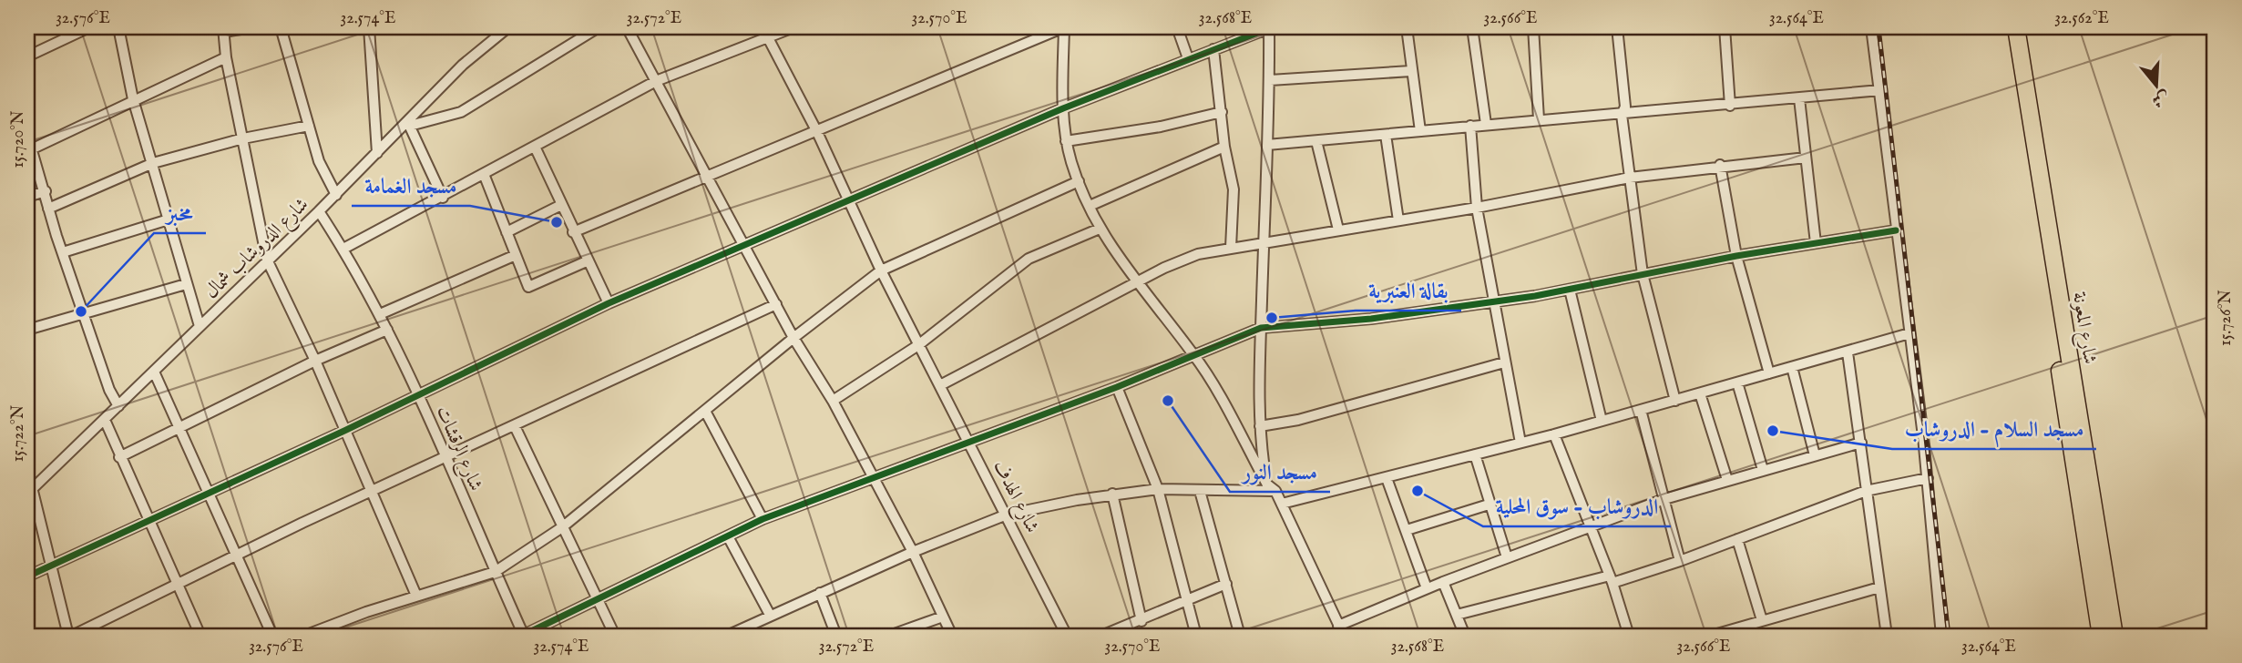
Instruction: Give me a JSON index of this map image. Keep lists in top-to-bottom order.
{
  "streets": {
    "highway": ["شارع المعونة"],
    "street": ["شارع الدروشاب شمال", "شارع الرقشات", "شارع الهدف"]
  },
  "crossings": [
    ["شارع الدروشاب شمال", "شارع الرقشات"]
  ],
  "places": [
    "مسجد الغمامة",
    "مخبز",
    "بقالة العنبرية",
    "مسجد النور",
    "مسجد السلام - الدروشاب",
    "الدروشاب - سوق المحلية"
  ],
  "north": "bottom",
  "coordinates": [
    "32.576°E",
    "32.574°E",
    "32.572°E",
    "32.570°E",
    "32.568°E",
    "32.566°E",
    "32.564°E",
    "32.562°E",
    "15.720°N",
    "15.726°N",
    "15.722°N"
  ]
}
